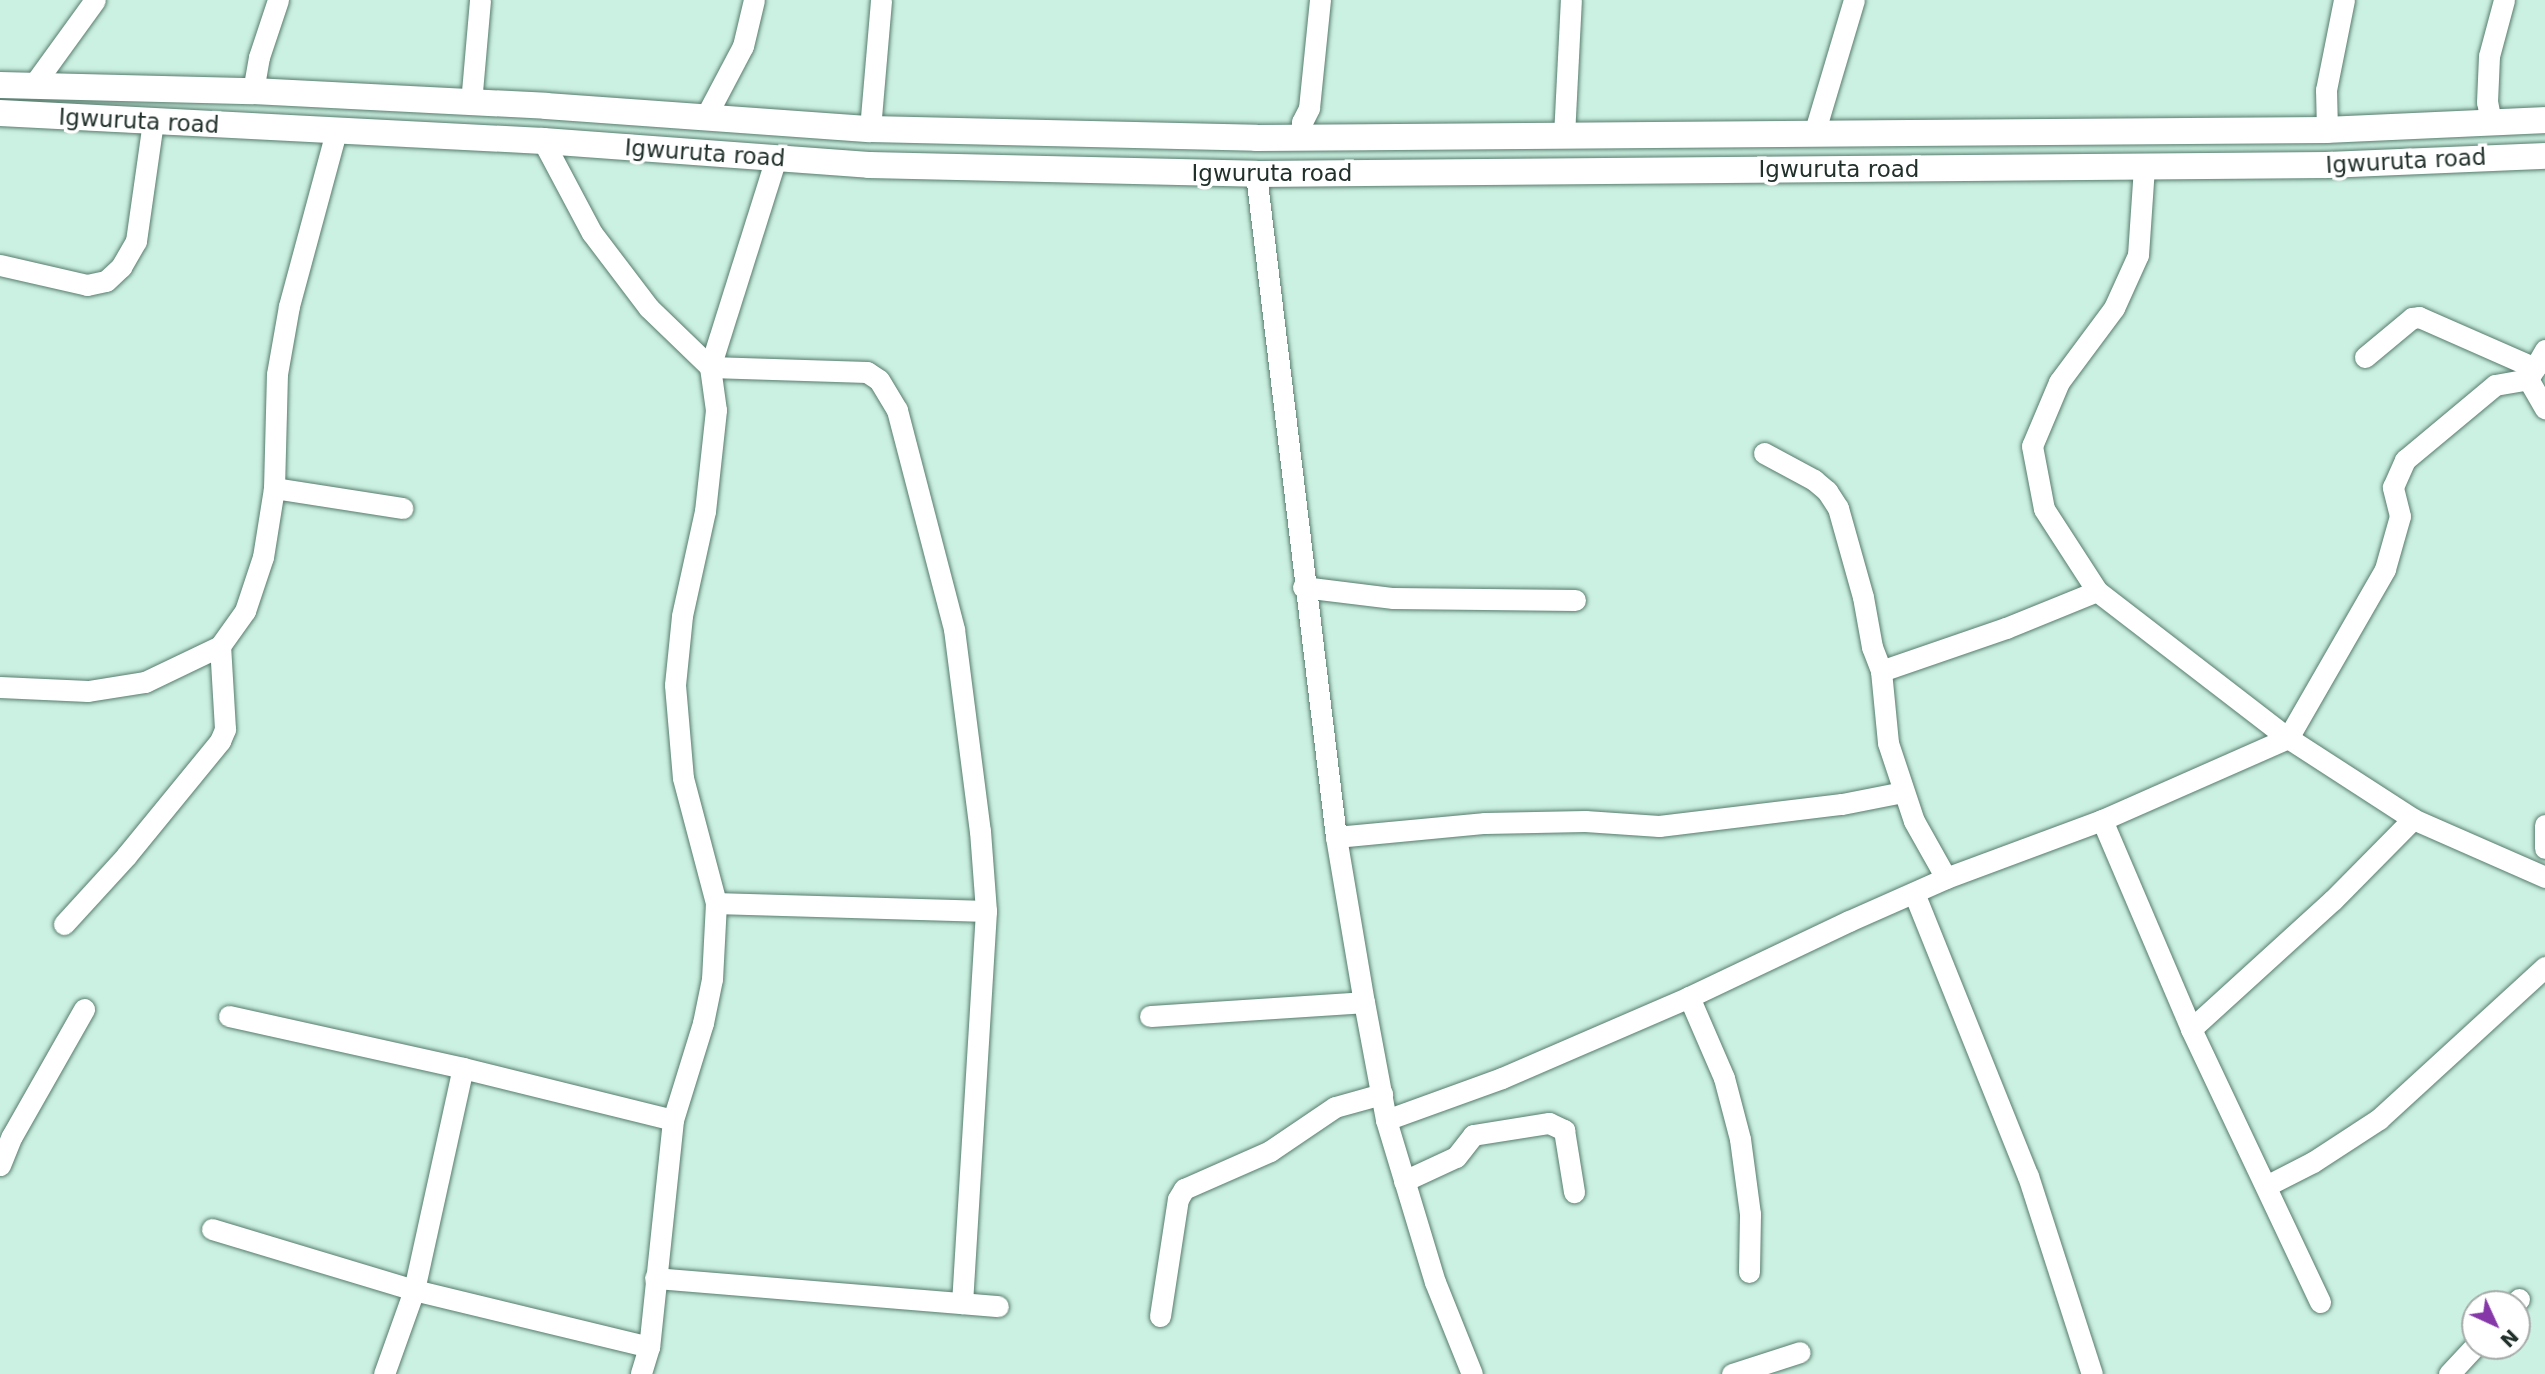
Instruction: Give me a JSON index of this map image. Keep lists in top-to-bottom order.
{
  "streets": {
    "main road": ["Igwuruta road"]
  },
  "north": "bottom right"
}
